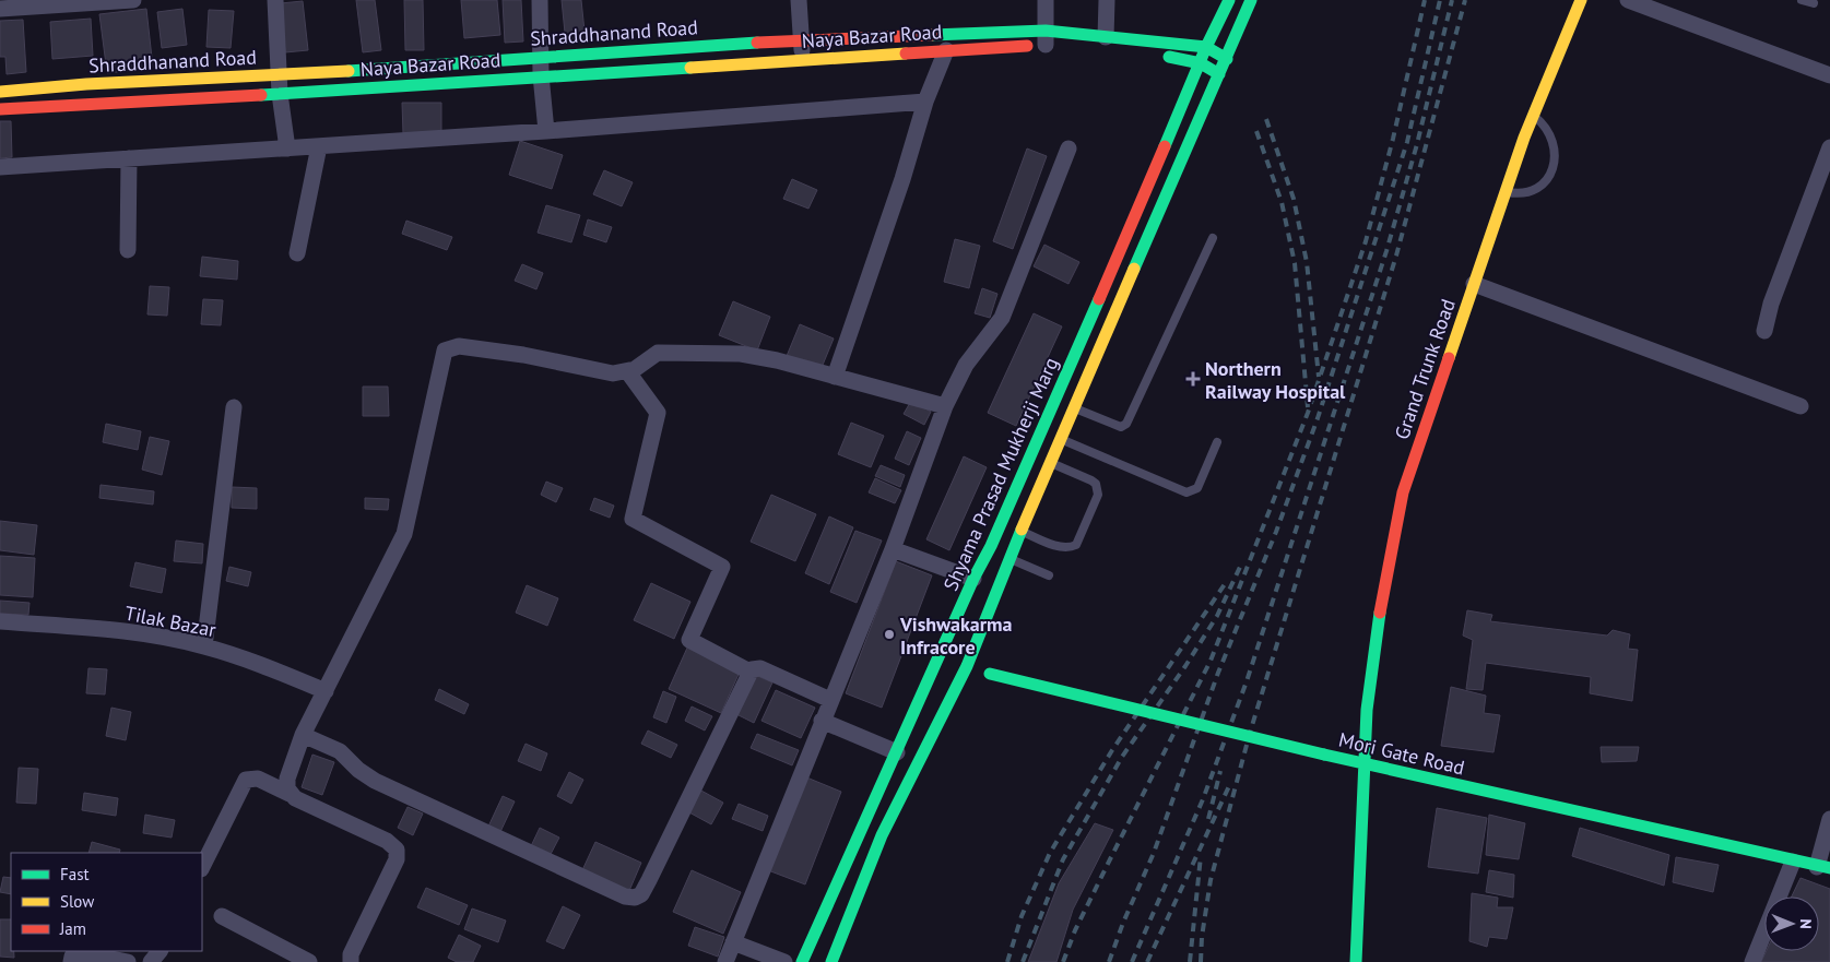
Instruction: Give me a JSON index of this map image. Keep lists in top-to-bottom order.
{
  "streets": {
    "street": [
      "Shraddhanand Road",
      "Naya Bazar Road",
      "Grand Trunk Road",
      "Shyama Prasad Mukherji Marg",
      "Tilak Bazar",
      "Mori Gate Road"
    ]
  },
  "crossings": [
    ["Shraddhanand Road", "Naya Bazar Road"],
    ["Shraddhanand Road", "Shyama Prasad Mukherji Marg"],
    ["Naya Bazar Road", "Shyama Prasad Mukherji Marg"],
    ["Grand Trunk Road", "Mori Gate Road"],
    ["Shyama Prasad Mukherji Marg", "Mori Gate Road"]
  ],
  "places": {
    "health": ["Northern Railway Hospital"],
    "other": ["Vishwakarma Infracore"]
  },
  "legend": ["Fast", "Slow", "Jam"],
  "north": "right"
}
